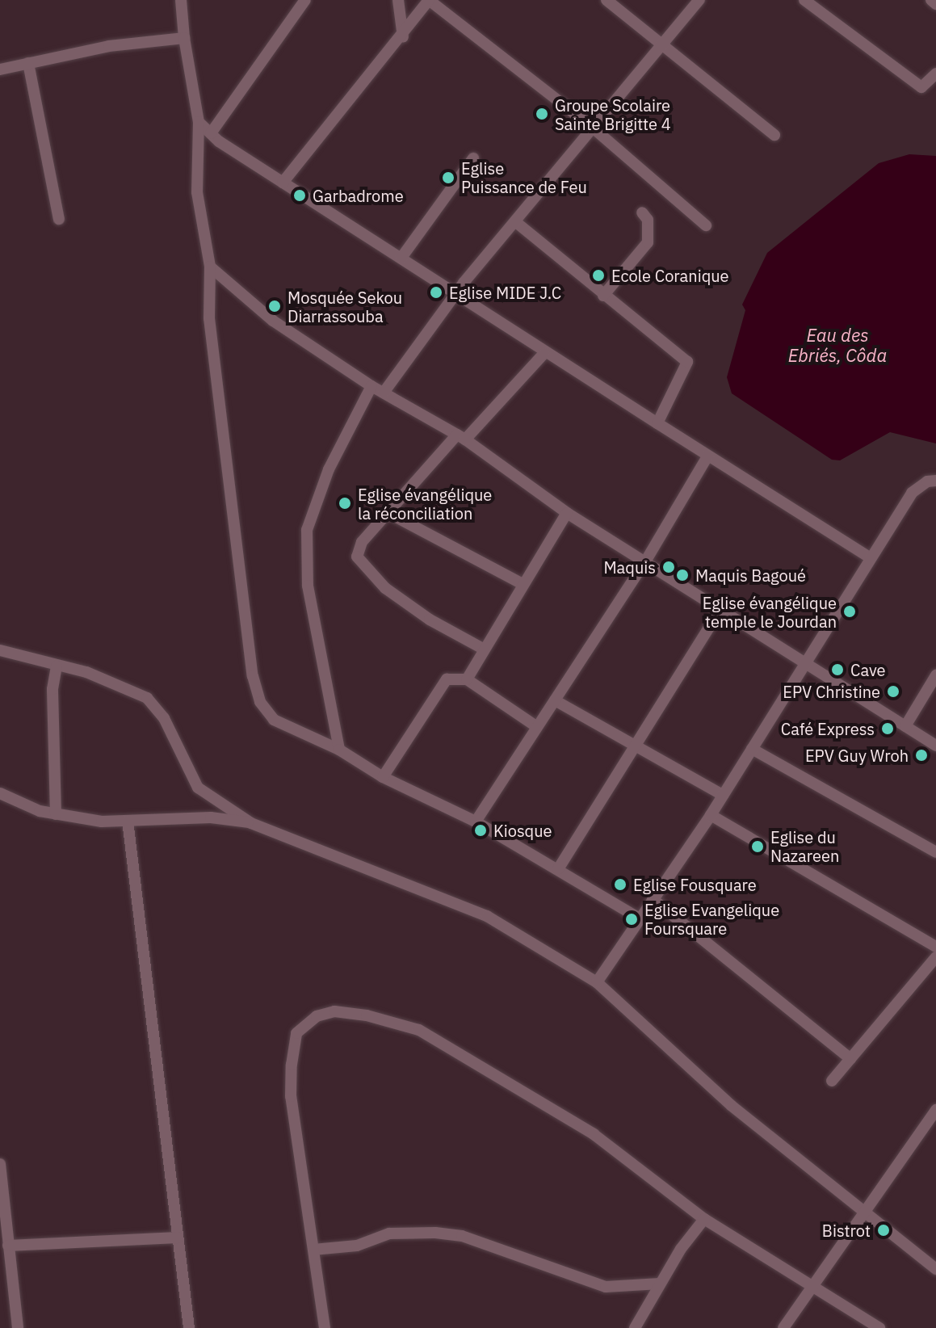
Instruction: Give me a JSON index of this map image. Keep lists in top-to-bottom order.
{
  "water": ["Eau des Ebriés, Côda"],
  "places": [
    "Groupe Scolaire Sainte Brigitte 4",
    "Eglise Puissance de Feu",
    "Garbadrome",
    "Ecole Coranique",
    "Eglise MIDE J.C",
    "Mosquée Sekou Diarrassouba",
    "Eglise évangélique la réconciliation",
    "Maquis",
    "Maquis Bagoué",
    "Eglise évangélique temple le Jourdan",
    "Cave",
    "EPV Christine",
    "Café Express",
    "EPV Guy Wroh",
    "Kiosque",
    "Eglise du Nazareen",
    "Eglise Fousquare",
    "Eglise Evangelique Foursquare",
    "Bistrot"
  ]
}
